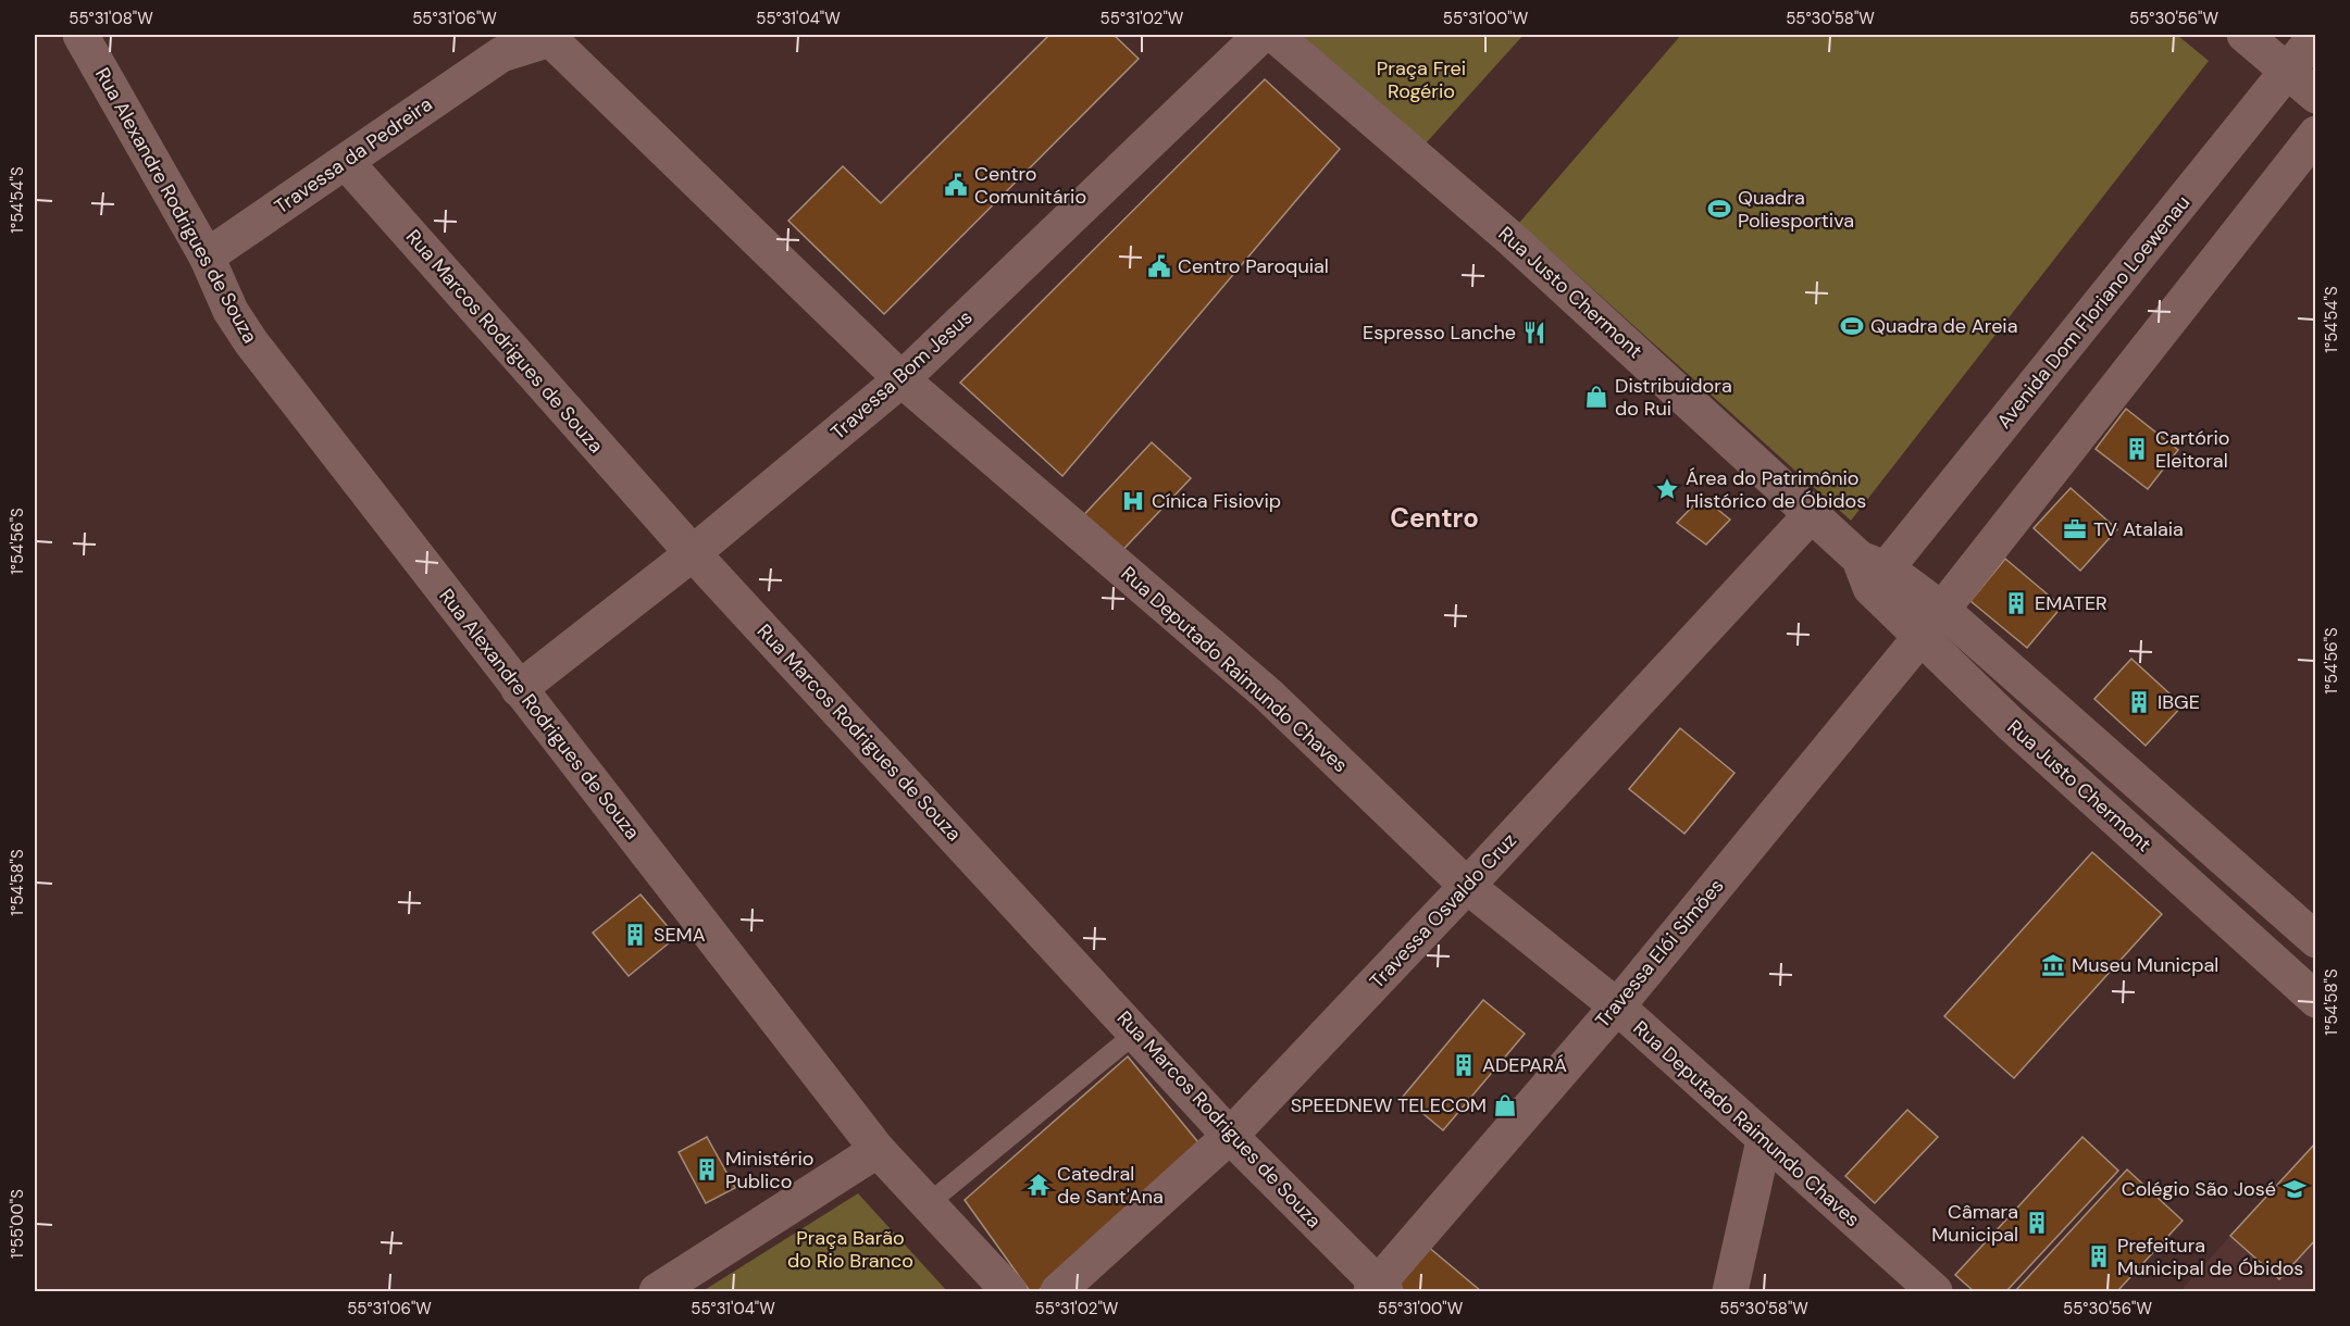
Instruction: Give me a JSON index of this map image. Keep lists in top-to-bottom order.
{
  "streets": {
    "street": [
      "Travessa da Pedreira",
      "Rua Alexandre Rodrigues de Souza",
      "Rua Justo Chermont",
      "Avenida Dom Floriano Loewenau",
      "Rua Marcos Rodrigues de Souza",
      "Travessa Bom Jesus",
      "Rua Deputado Raimundo Chaves",
      "Travessa Osvaldo Cruz",
      "Travessa Elói Simões"
    ]
  },
  "crossings": [
    ["Travessa da Pedreira", "Rua Alexandre Rodrigues de Souza"],
    ["Travessa da Pedreira", "Rua Marcos Rodrigues de Souza"],
    ["Travessa da Pedreira", "Rua Deputado Raimundo Chaves"],
    ["Rua Alexandre Rodrigues de Souza", "Travessa Bom Jesus"],
    ["Rua Justo Chermont", "Avenida Dom Floriano Loewenau"],
    ["Rua Justo Chermont", "Travessa Osvaldo Cruz"],
    ["Rua Justo Chermont", "Travessa Elói Simões"],
    ["Rua Marcos Rodrigues de Souza", "Travessa Bom Jesus"],
    ["Rua Marcos Rodrigues de Souza", "Travessa Osvaldo Cruz"],
    ["Rua Marcos Rodrigues de Souza", "Travessa Elói Simões"],
    ["Travessa Bom Jesus", "Rua Deputado Raimundo Chaves"],
    ["Rua Deputado Raimundo Chaves", "Travessa Osvaldo Cruz"],
    ["Rua Deputado Raimundo Chaves", "Travessa Elói Simões"]
  ],
  "districts": ["Centro"],
  "parks": ["Praça Frei Rogério", "Praça Barão do Rio Branco"],
  "places": {
    "public building": ["Centro Comunitário", "Centro Paroquial"],
    "sports": ["Quadra Poliesportiva", "Quadra de Areia"],
    "restaurant": ["Espresso Lanche"],
    "shop": ["Distribuidora do Rui", "SPEEDNEW TELECOM"],
    "building": [
      "Cartório Eleitoral",
      "EMATER",
      "IBGE",
      "SEMA",
      "ADEPARÁ",
      "Ministério Publico",
      "Câmara Municipal",
      "Prefeitura Municipal de Óbidos"
    ],
    "place": ["Área do Patrimônio Histórico de Óbidos"],
    "hospital": ["Cínica Fisiovip"],
    "office": ["TV Atalaia"],
    "museum": ["Museu Municpal"],
    "temple": ["Catedral de Sant'Ana"],
    "school or university": ["Colégio São José"]
  },
  "coordinates": [
    "55°31'08\"W",
    "55°31'06\"W",
    "55°31'04\"W",
    "55°31'02\"W",
    "55°31'00\"W",
    "55°30'58\"W",
    "55°30'56\"W",
    "1°54'54\"S",
    "1°54'56\"S",
    "1°54'58\"S",
    "1°55'00\"S"
  ]
}
